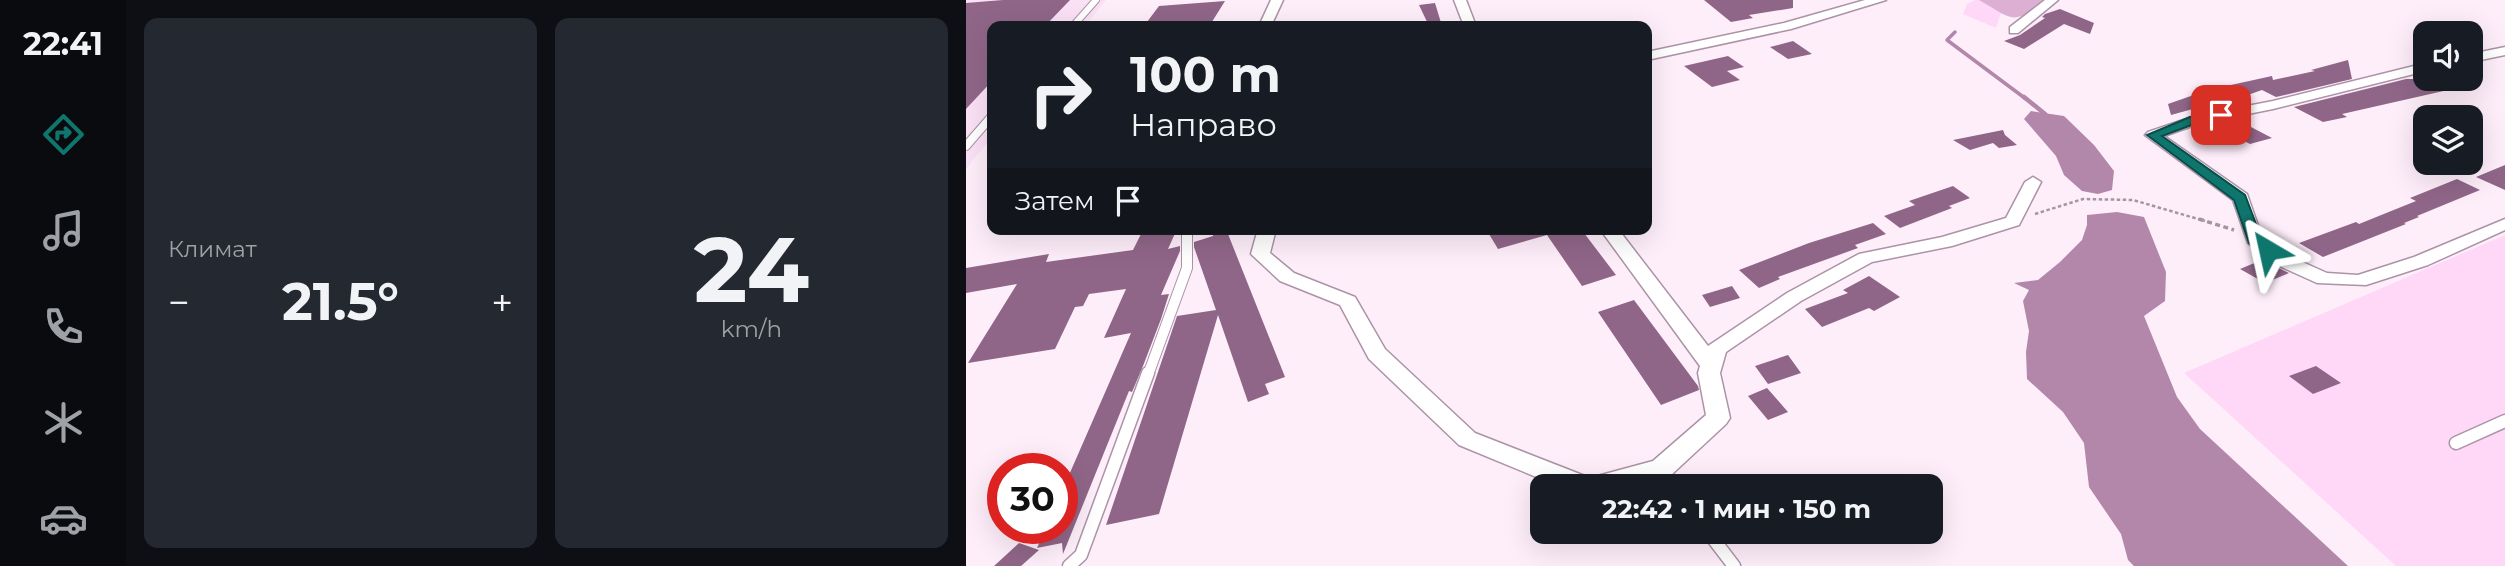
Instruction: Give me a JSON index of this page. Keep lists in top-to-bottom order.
{
  "page": {
    "tabs": "22:41",
    "tile": [
      "Климат",
      ["24", "km/h"]
    ],
    "turn": ["100 m", "Направо"],
    "then": "Затем",
    "heat": ["−", "21.5°", "+"],
    "limit": "30",
    "trip": "22:42 · 1 мин · 150 m"
  }
}
